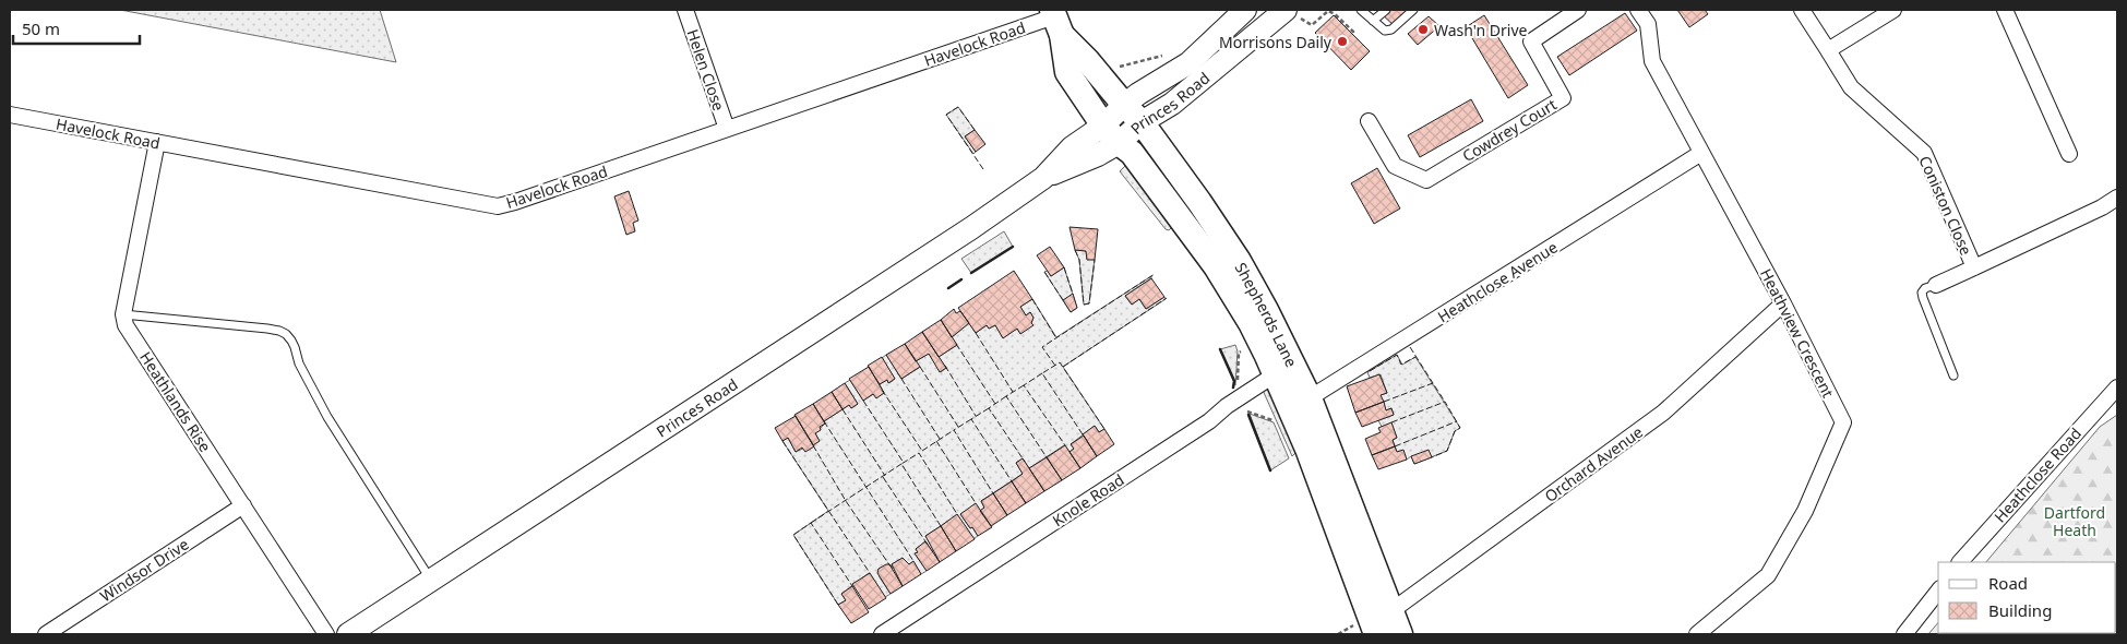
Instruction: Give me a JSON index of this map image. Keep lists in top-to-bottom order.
{
  "streets": {
    "main road": ["Princes Road", "Shepherds Lane"],
    "street": [
      "Havelock Road",
      "Helen Close",
      "Cowdrey Court",
      "Coniston Close",
      "Heathclose Avenue",
      "Heathview Crescent",
      "Heathlands Rise",
      "Orchard Avenue",
      "Heathclose Road",
      "Knole Road",
      "Windsor Drive"
    ]
  },
  "crossings": [
    ["Havelock Road", "Helen Close"],
    ["Havelock Road", "Shepherds Lane"],
    ["Princes Road", "Shepherds Lane"],
    ["Heathclose Avenue", "Shepherds Lane"],
    ["Heathclose Avenue", "Heathview Crescent"],
    ["Shepherds Lane", "Orchard Avenue"],
    ["Shepherds Lane", "Knole Road"],
    ["Heathview Crescent", "Orchard Avenue"],
    ["Heathlands Rise", "Windsor Drive"]
  ],
  "parks": ["Dartford Heath"],
  "places": ["Wash'n Drive", "Morrisons Daily"],
  "legend": ["Road", "Building"],
  "scale_bar": "50 m"
}
